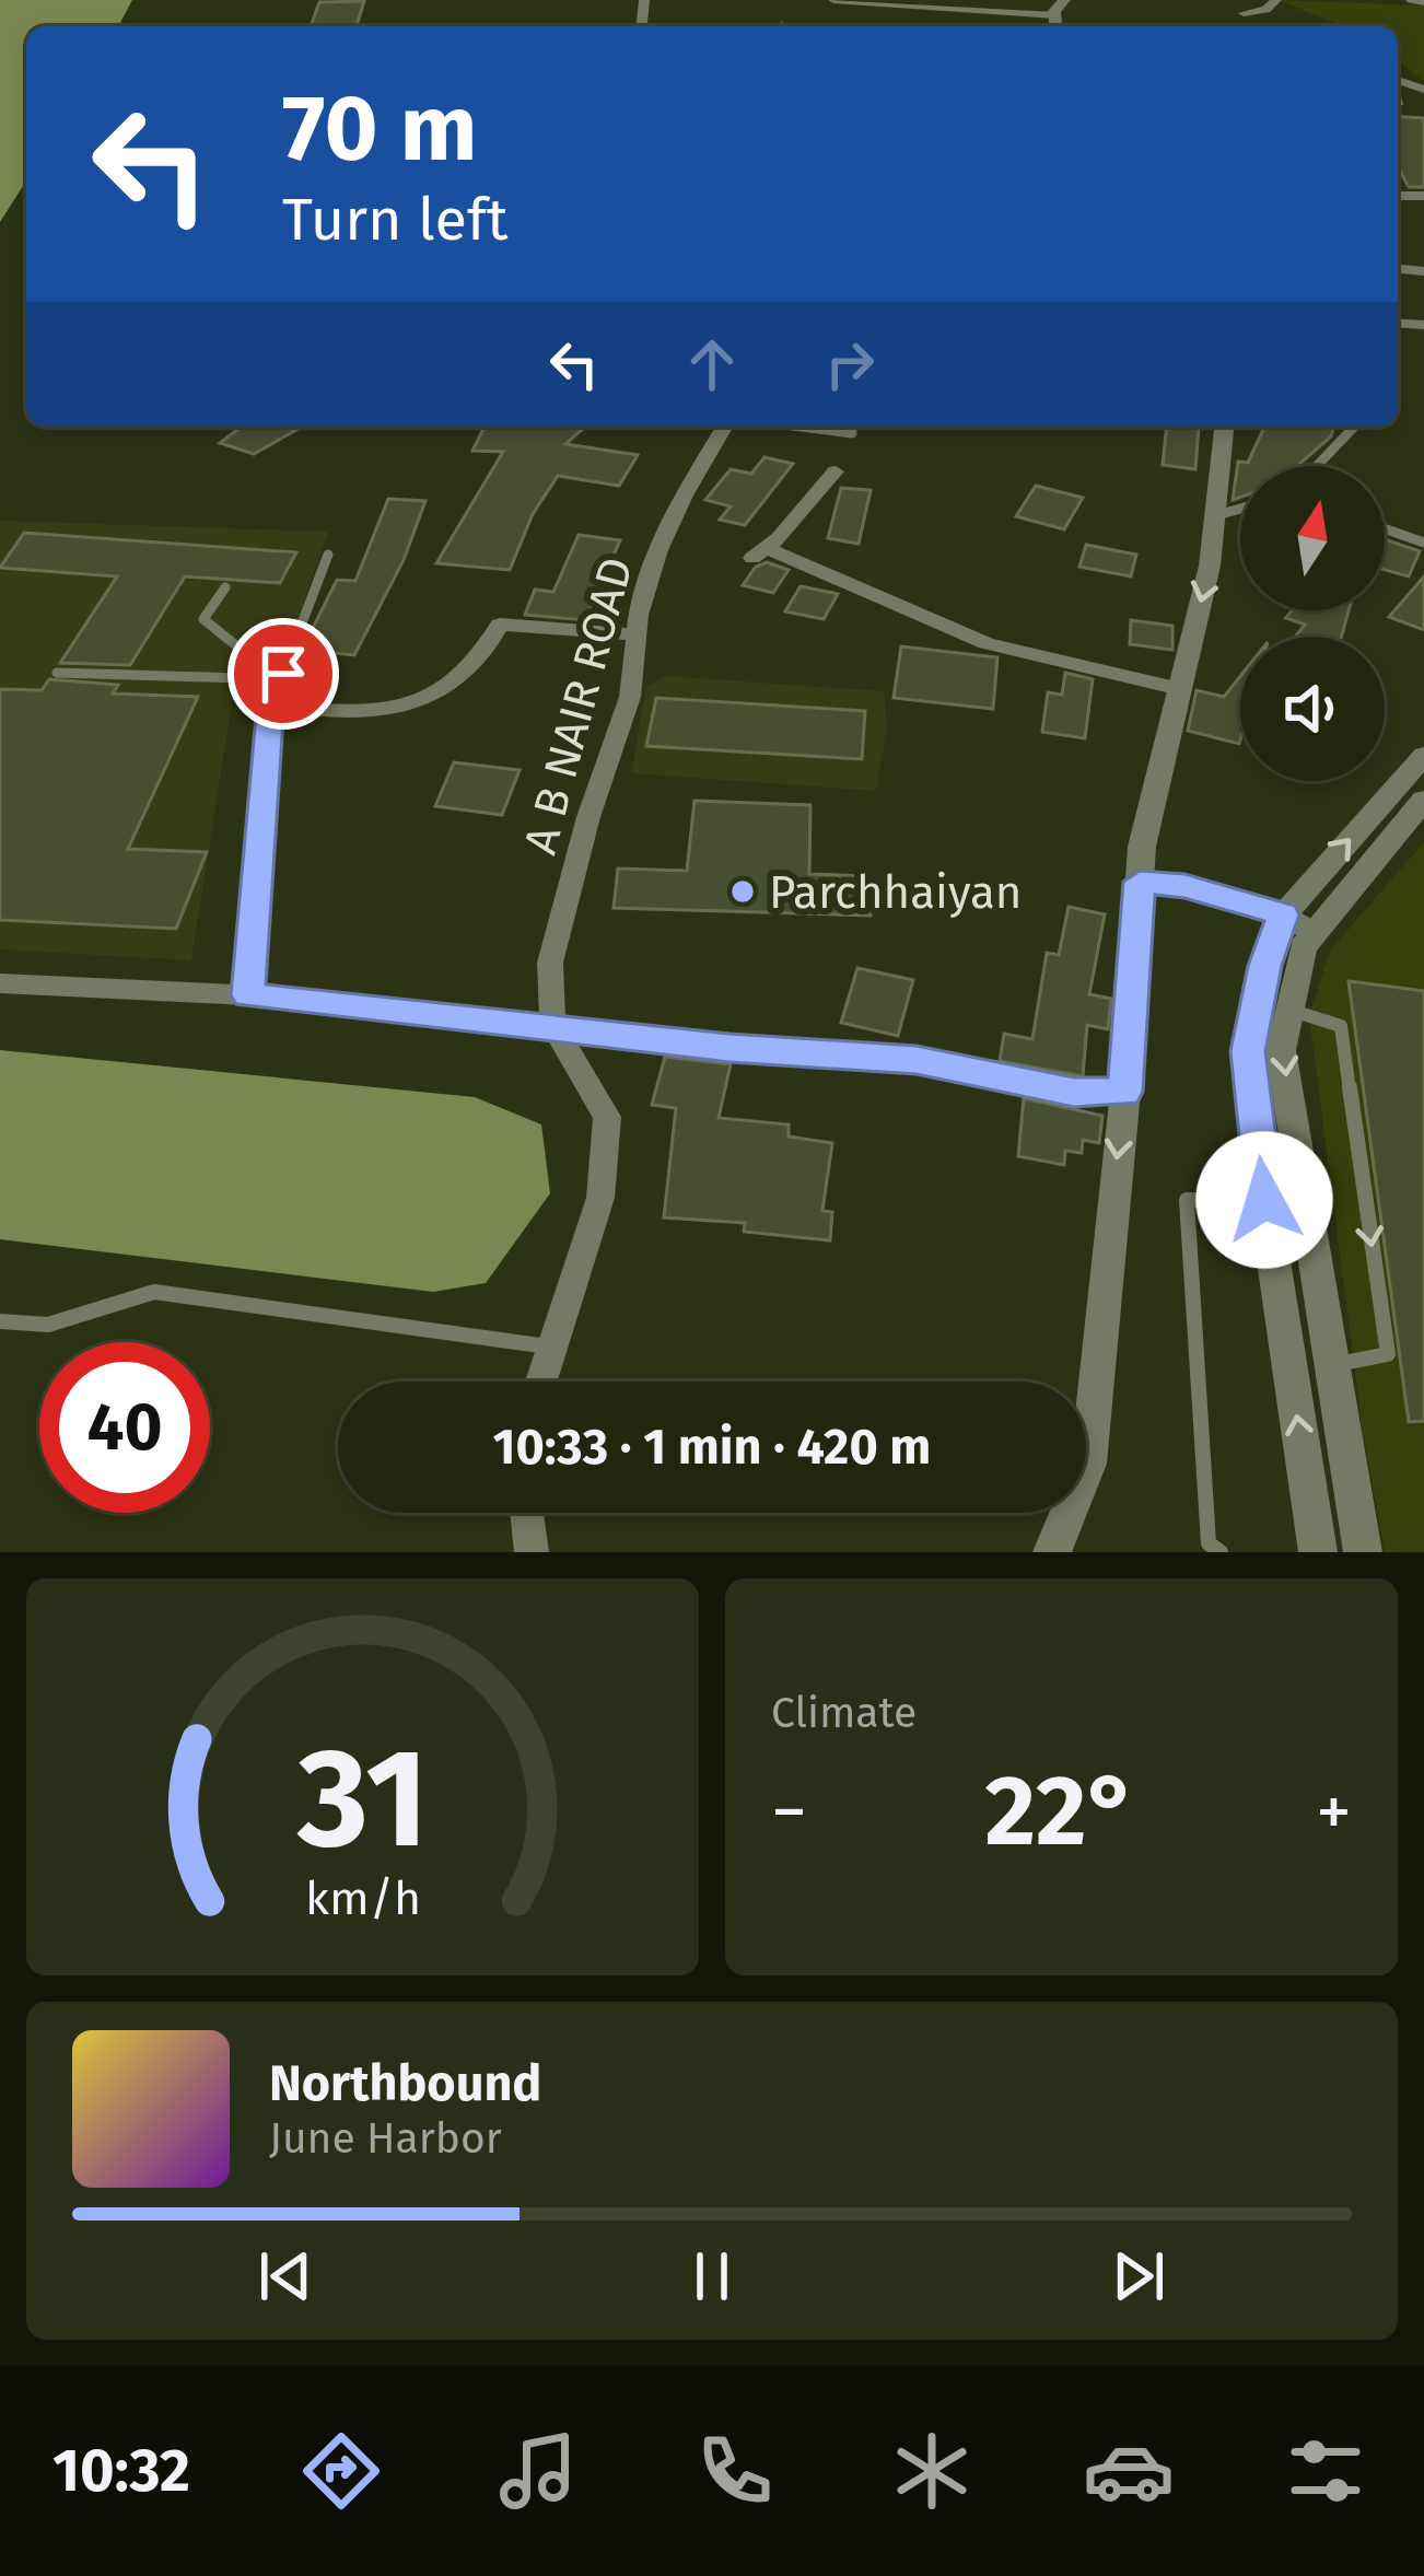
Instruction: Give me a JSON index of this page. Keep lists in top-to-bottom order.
{
  "streets": {
    "street": ["A B NAIR ROAD"]
  },
  "places": ["Parchhaiyan"],
  "north": "top",
  "page": {
    "turn": ["70 m", "Turn left"],
    "limit": "40",
    "trip": "10:33 · 1 min · 420 m",
    "tile": "Climate",
    "heat": ["−", "22°", "+"],
    "song": ["Northbound", "June Harbor"],
    "tabs": "10:32",
    "gauge": ["31", "km/h"]
  }
}
